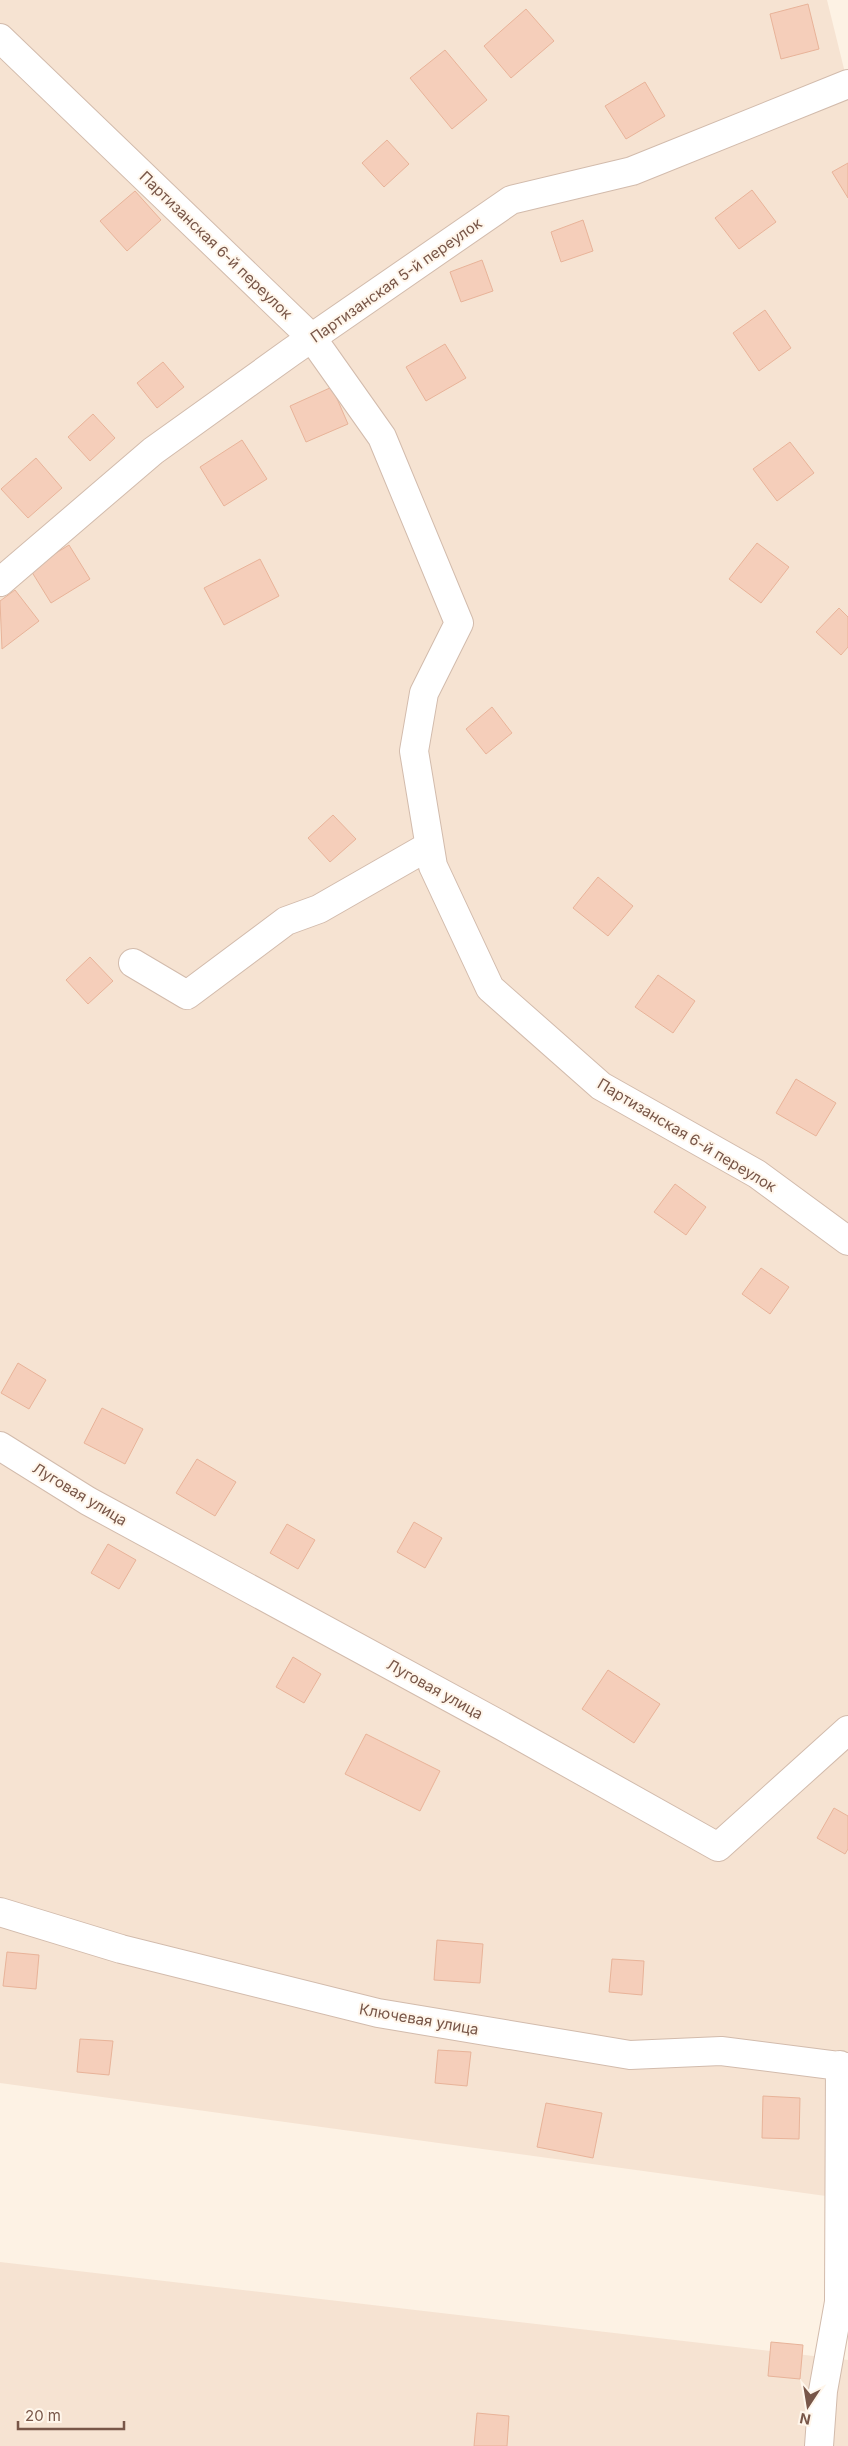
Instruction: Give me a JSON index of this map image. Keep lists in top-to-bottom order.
{
  "streets": {
    "street": [
      "Партизанская 6-й переулок",
      "Партизанская 5-й переулок",
      "Луговая улица",
      "Ключевая улица"
    ]
  },
  "crossings": [
    ["Партизанская 6-й переулок", "Партизанская 5-й переулок"]
  ],
  "scale_bar": "20 m",
  "north": "bottom"
}
